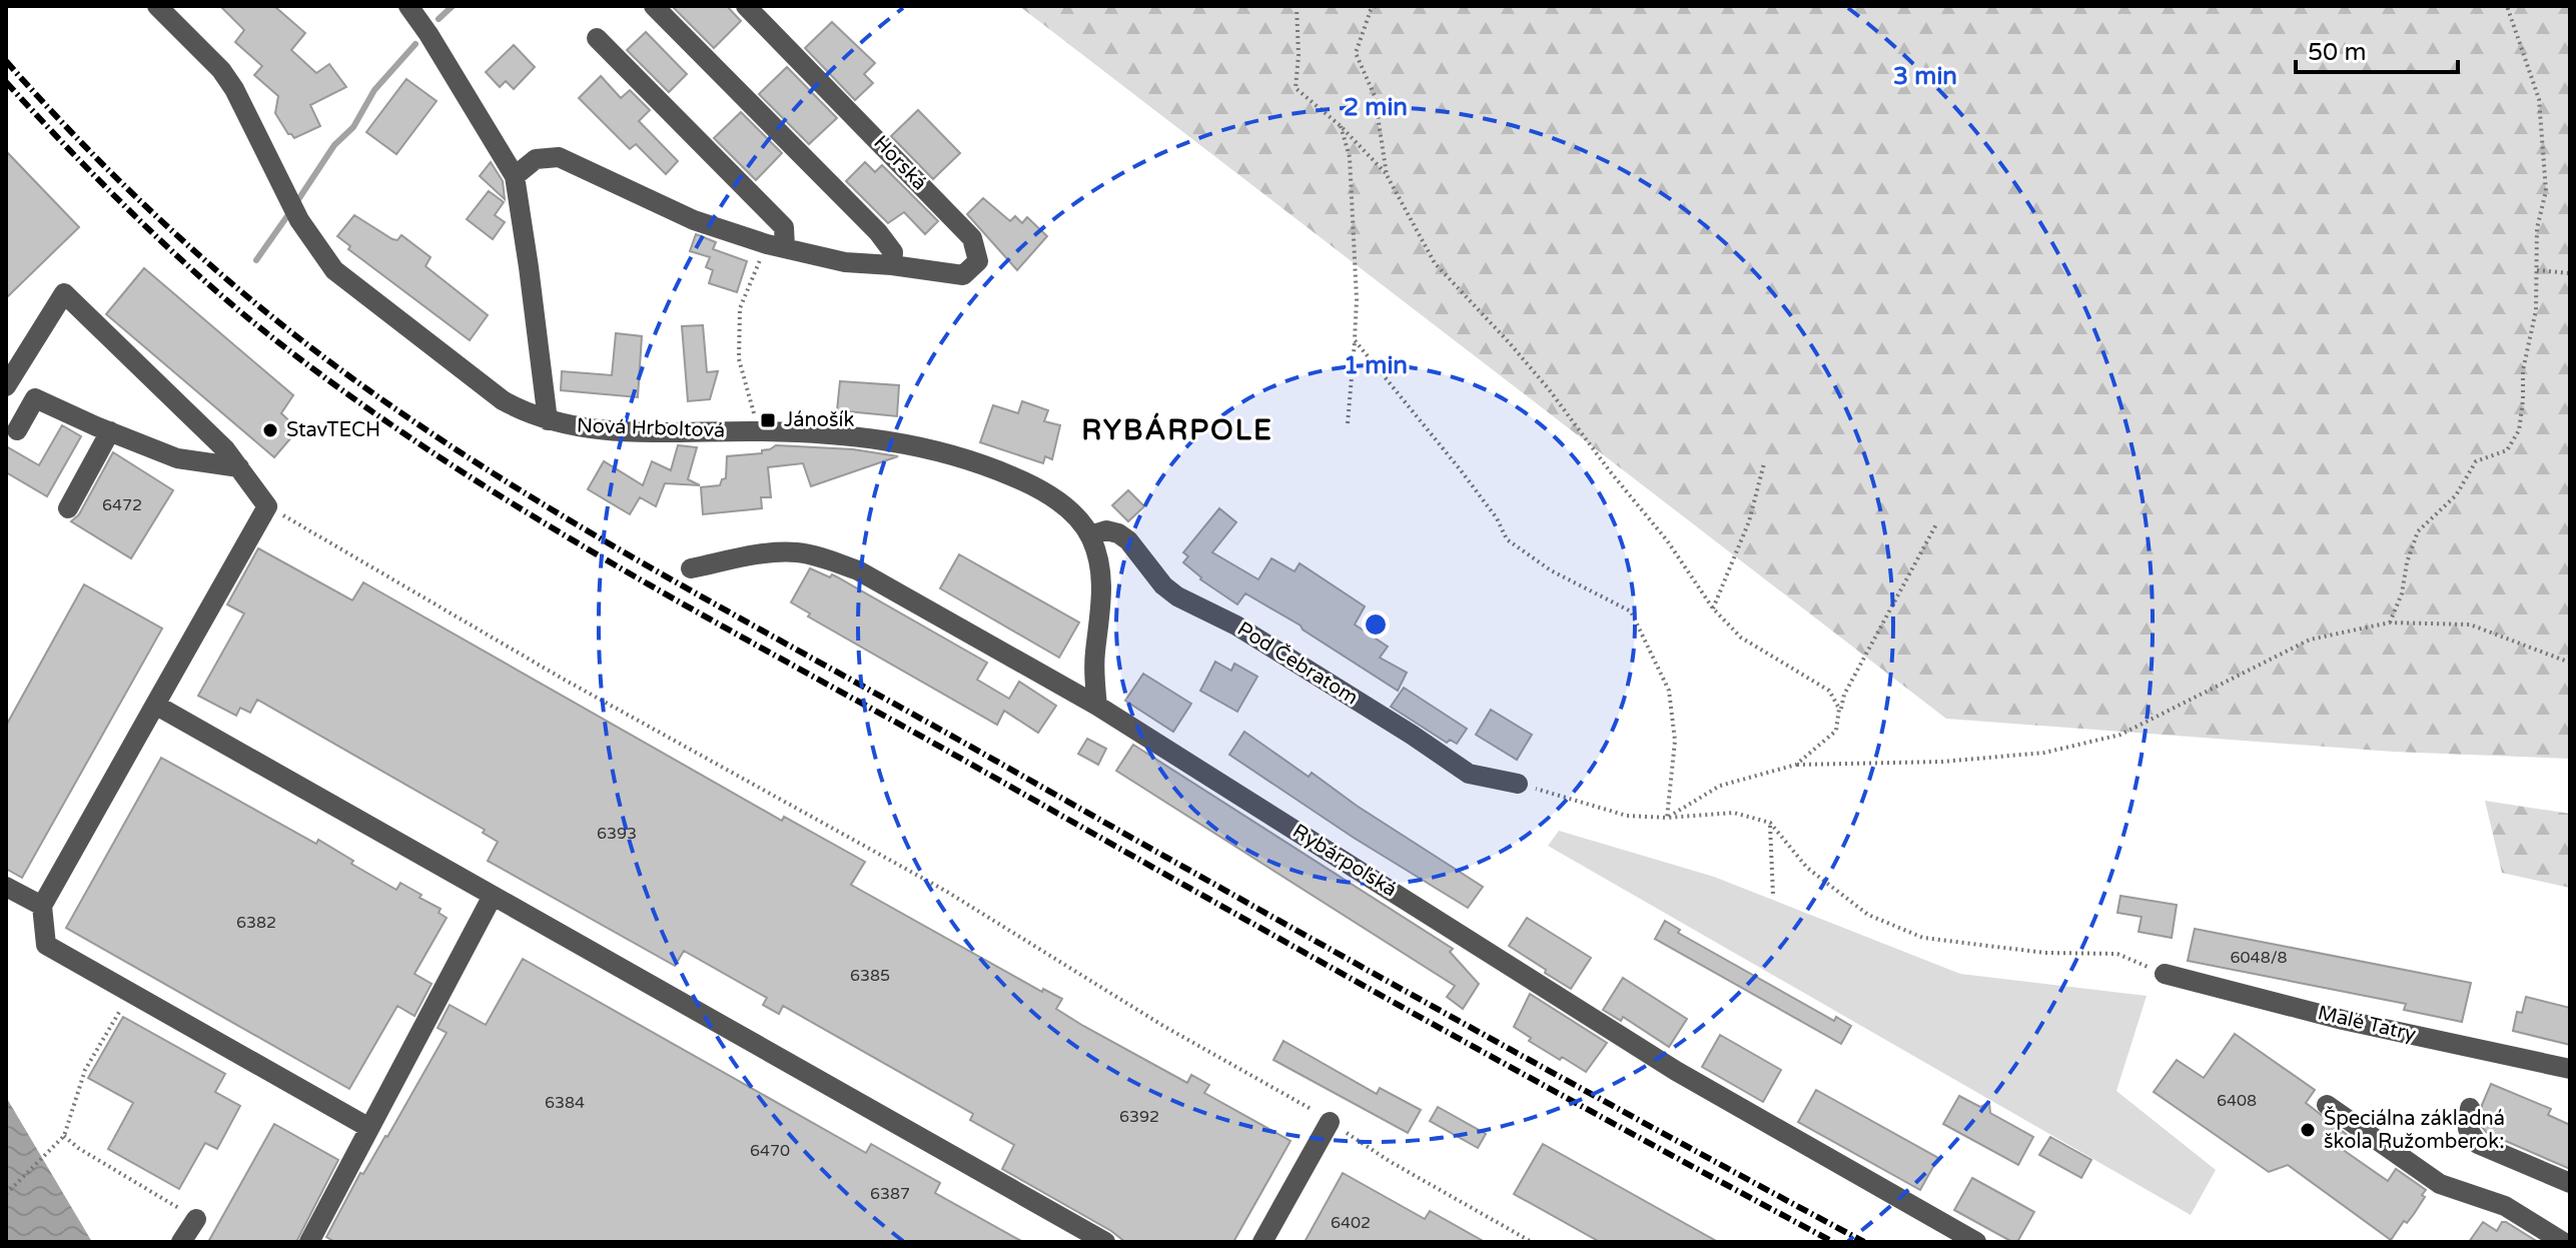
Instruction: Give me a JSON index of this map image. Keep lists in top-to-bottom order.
{
  "streets": {
    "street": [
      "Horská",
      "Nová Hrboltová",
      "Pod Čebratom",
      "Rybárpoľská",
      "Malé Tatry"
    ]
  },
  "crossings": [
    ["Nová Hrboltová", "Pod Čebratom"]
  ],
  "districts": ["RYBÁRPOLE"],
  "places": {
    "transit": ["Jánošík"],
    "other": ["StavTECH", "Špeciálna základná škola Ružomberok:"]
  },
  "house_numbers": [
    "6472",
    "6393",
    "6382",
    "6048/8",
    "6385",
    "6408",
    "6384",
    "6392",
    "6470",
    "6387",
    "6402"
  ],
  "scale_bar": "50 m",
  "rings": ["3 min", "2 min", "1 min"]
}
